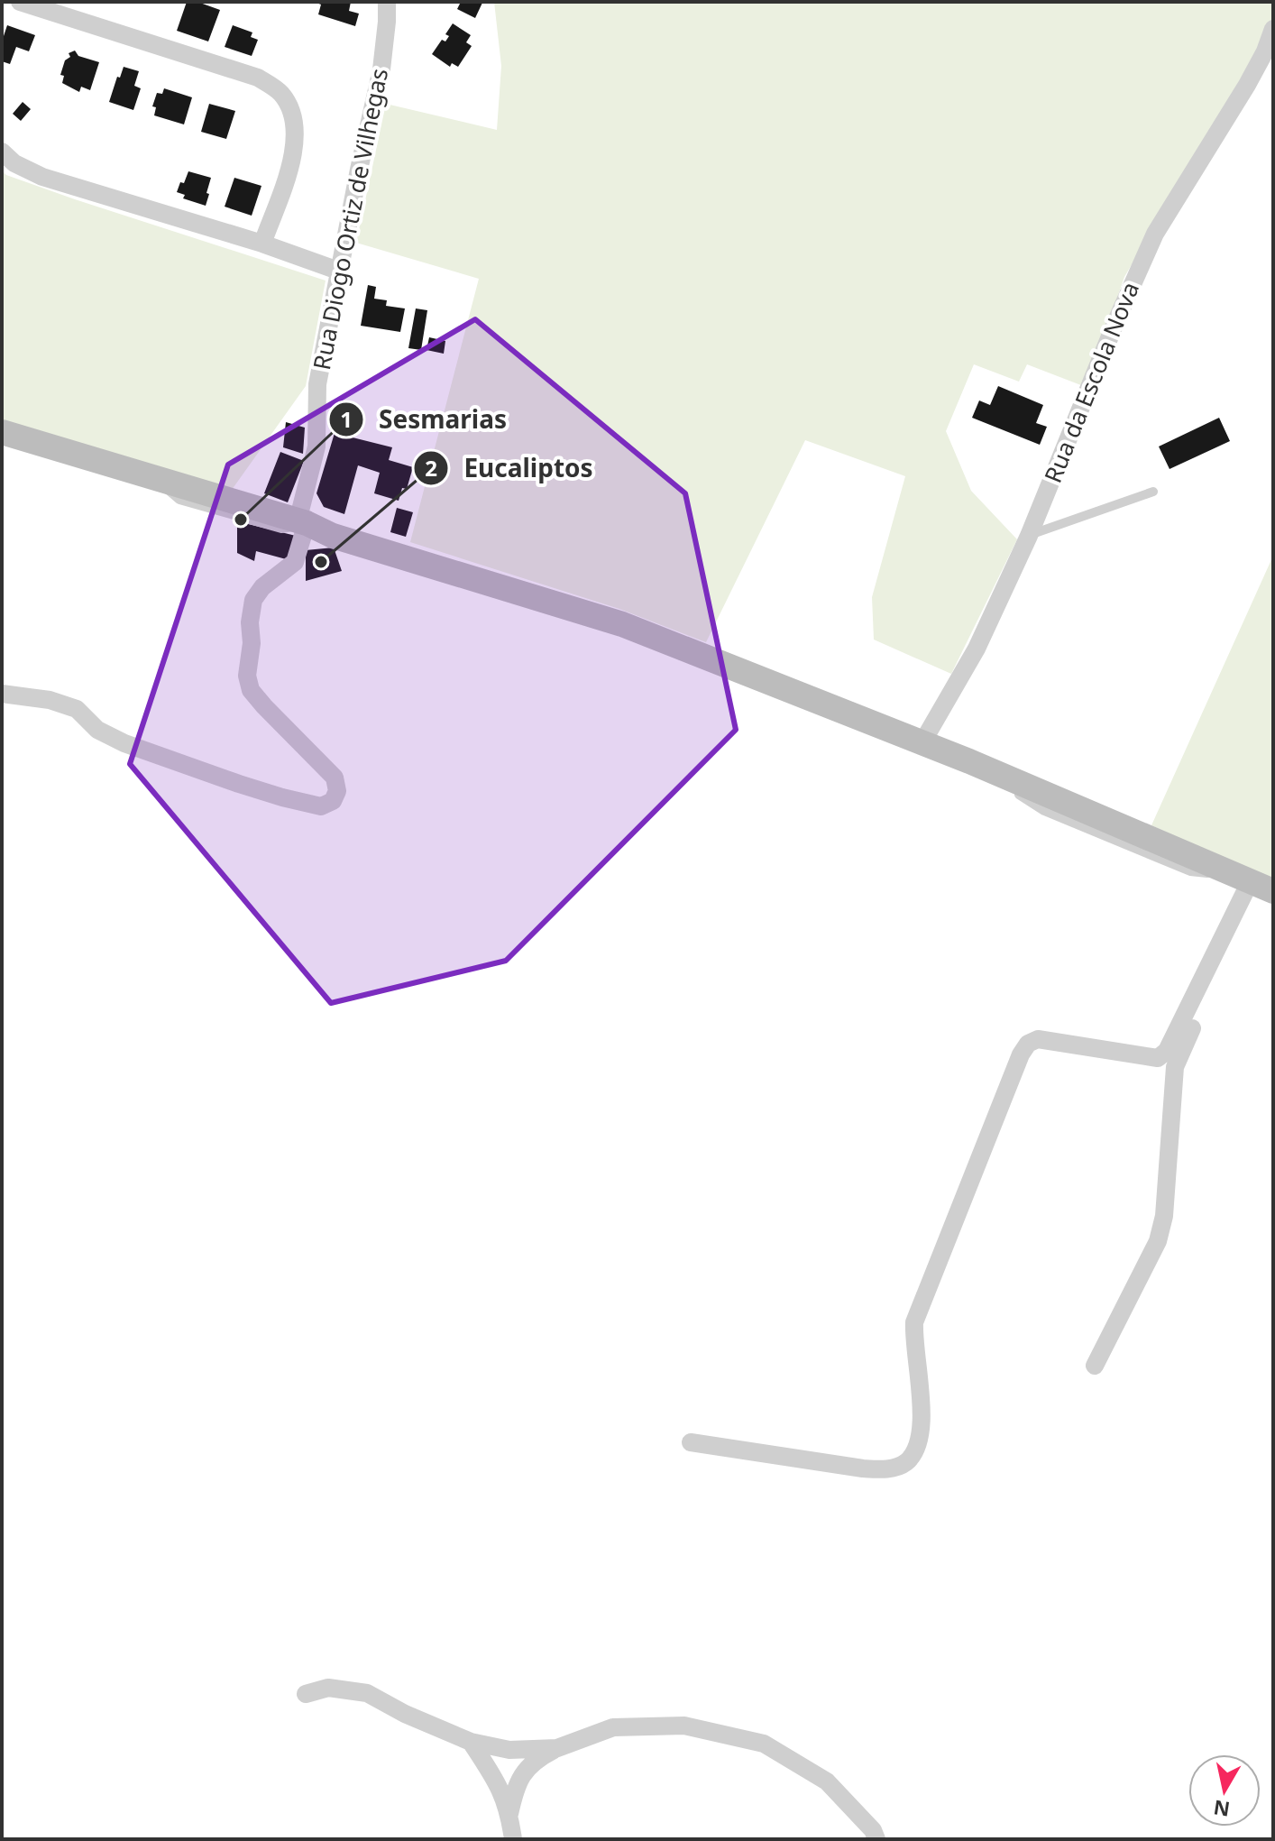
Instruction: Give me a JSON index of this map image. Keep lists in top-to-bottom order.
{
  "streets": {
    "street": ["Rua Diogo Ortiz de Vilhegas", "Rua da Escola Nova"]
  },
  "places": ["Sesmarias", "Eucaliptos"],
  "north": "bottom"
}
